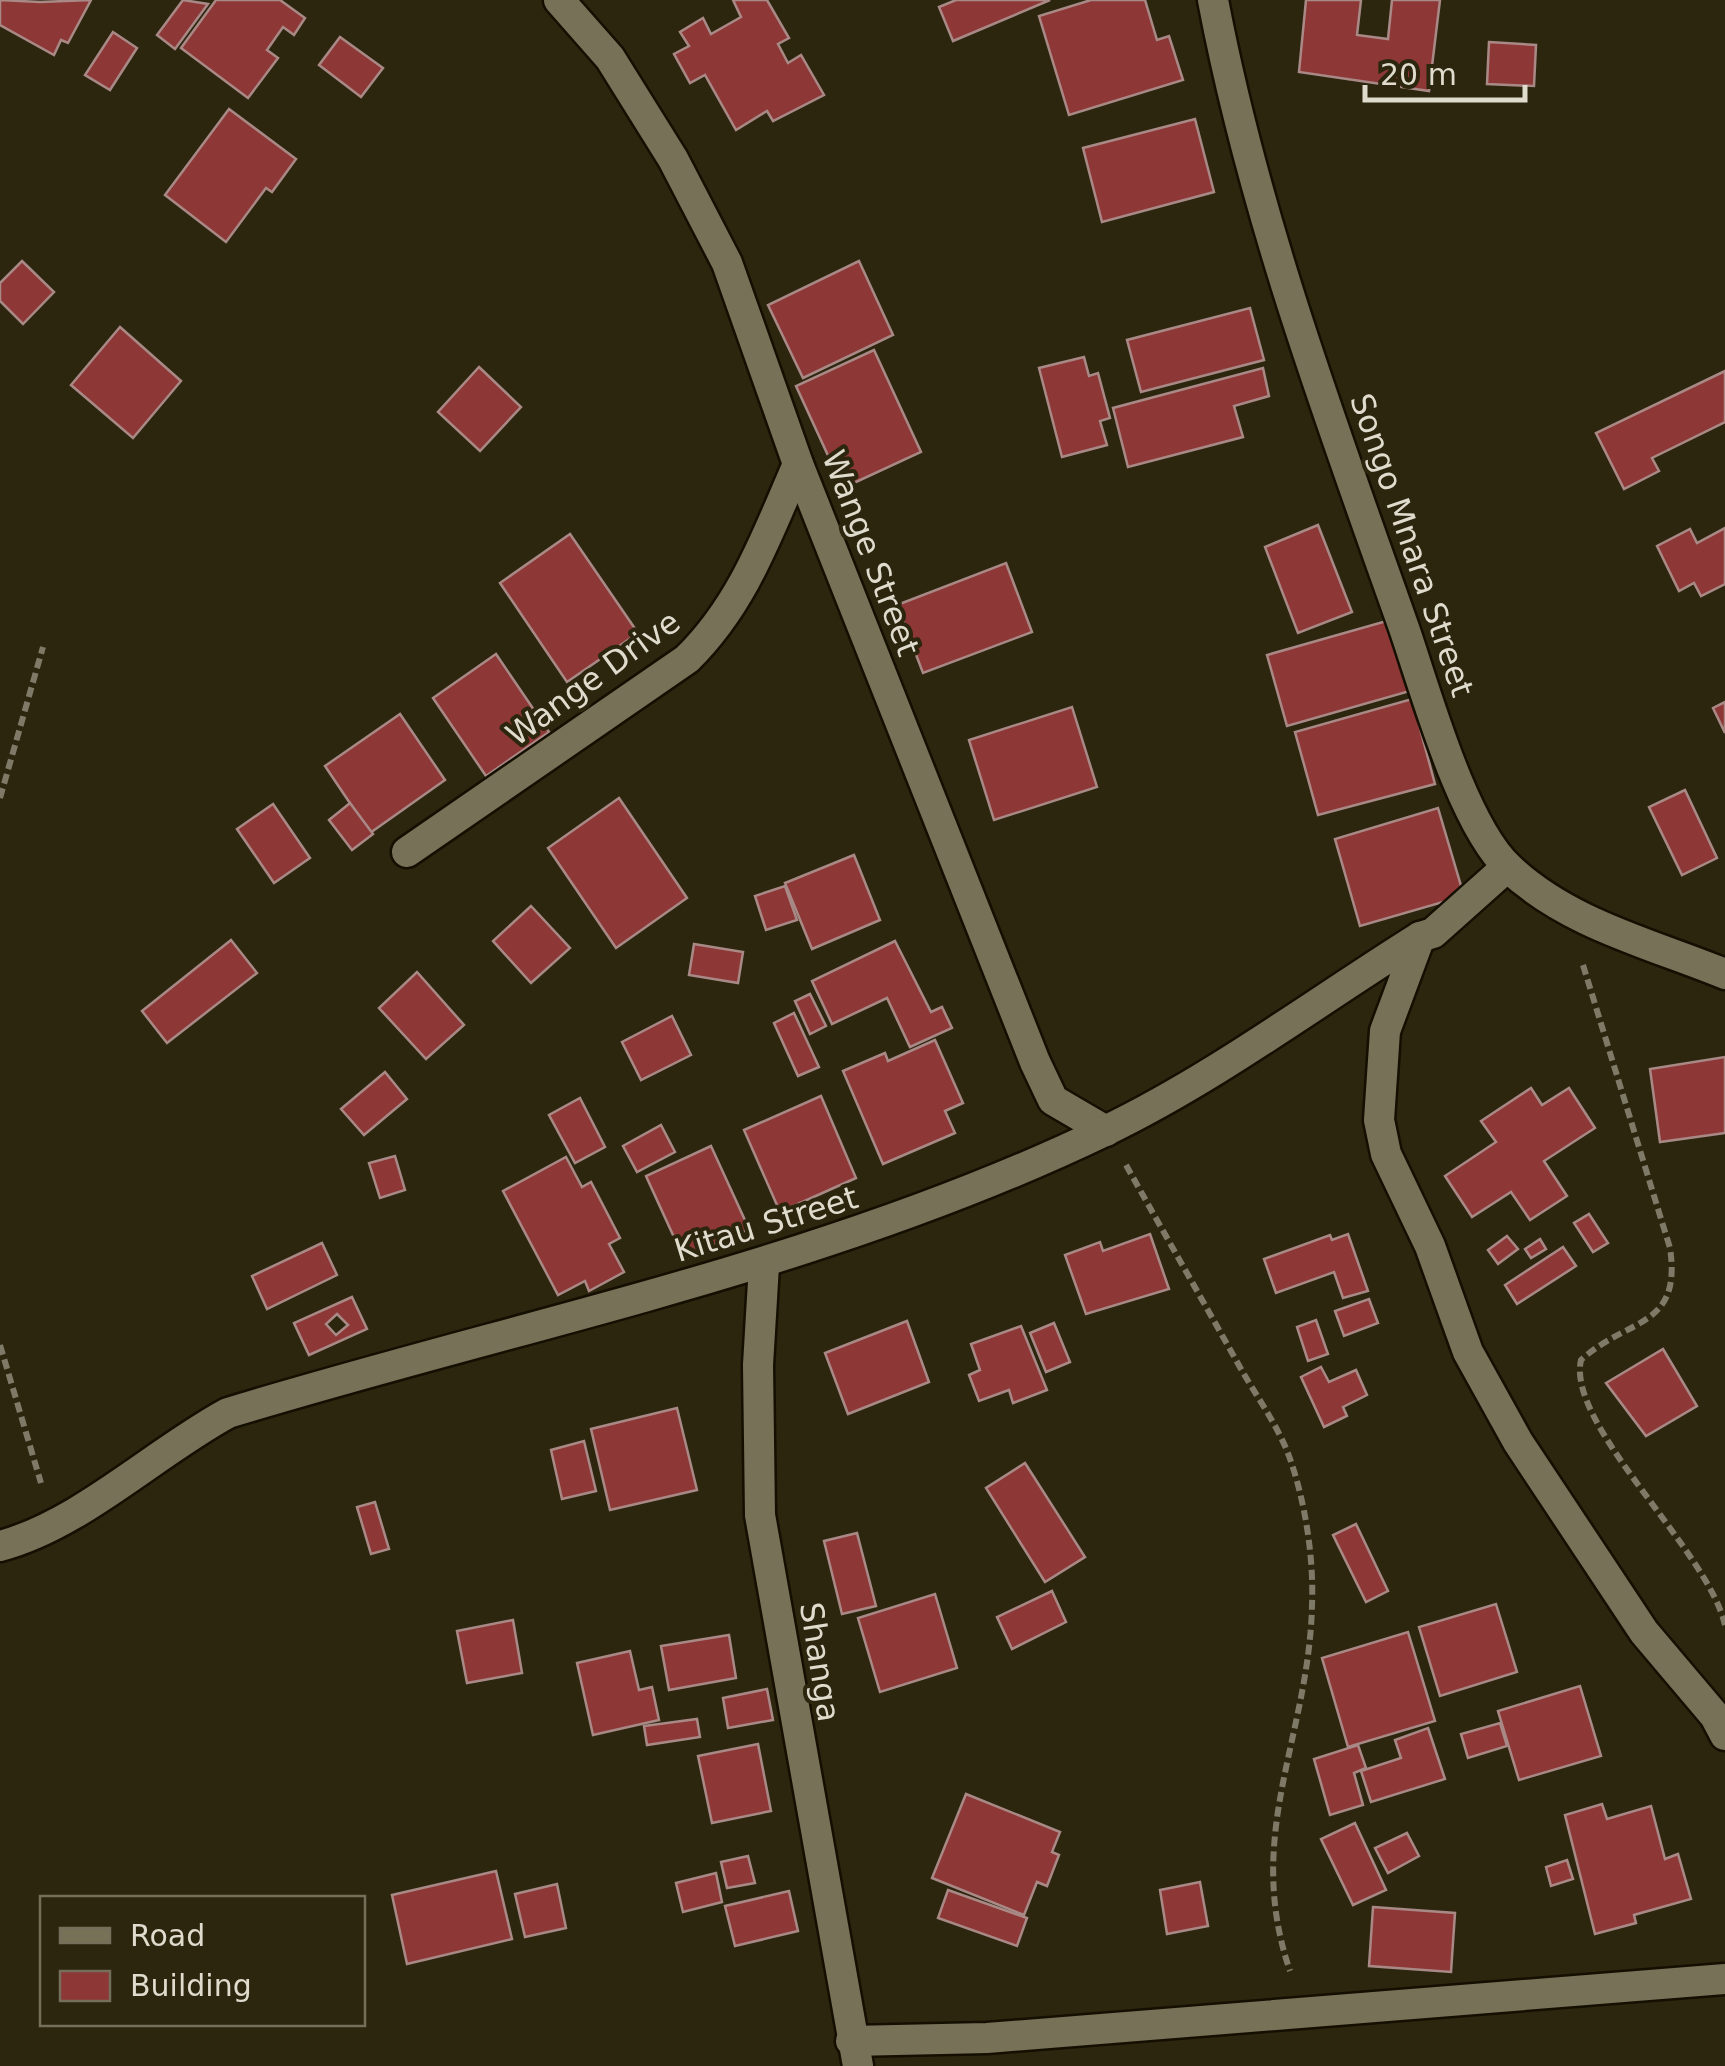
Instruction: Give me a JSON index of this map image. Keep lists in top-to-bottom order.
{
  "streets": {
    "street": [
      "Songo Mnara Street",
      "Wange Street",
      "Wange Drive",
      "Kitau Street",
      "Shanga"
    ]
  },
  "crossings": [
    ["Songo Mnara Street", "Kitau Street"],
    ["Wange Street", "Wange Drive"],
    ["Wange Street", "Kitau Street"],
    ["Kitau Street", "Shanga"]
  ],
  "legend": ["Road", "Building"],
  "scale_bar": "20 m"
}
